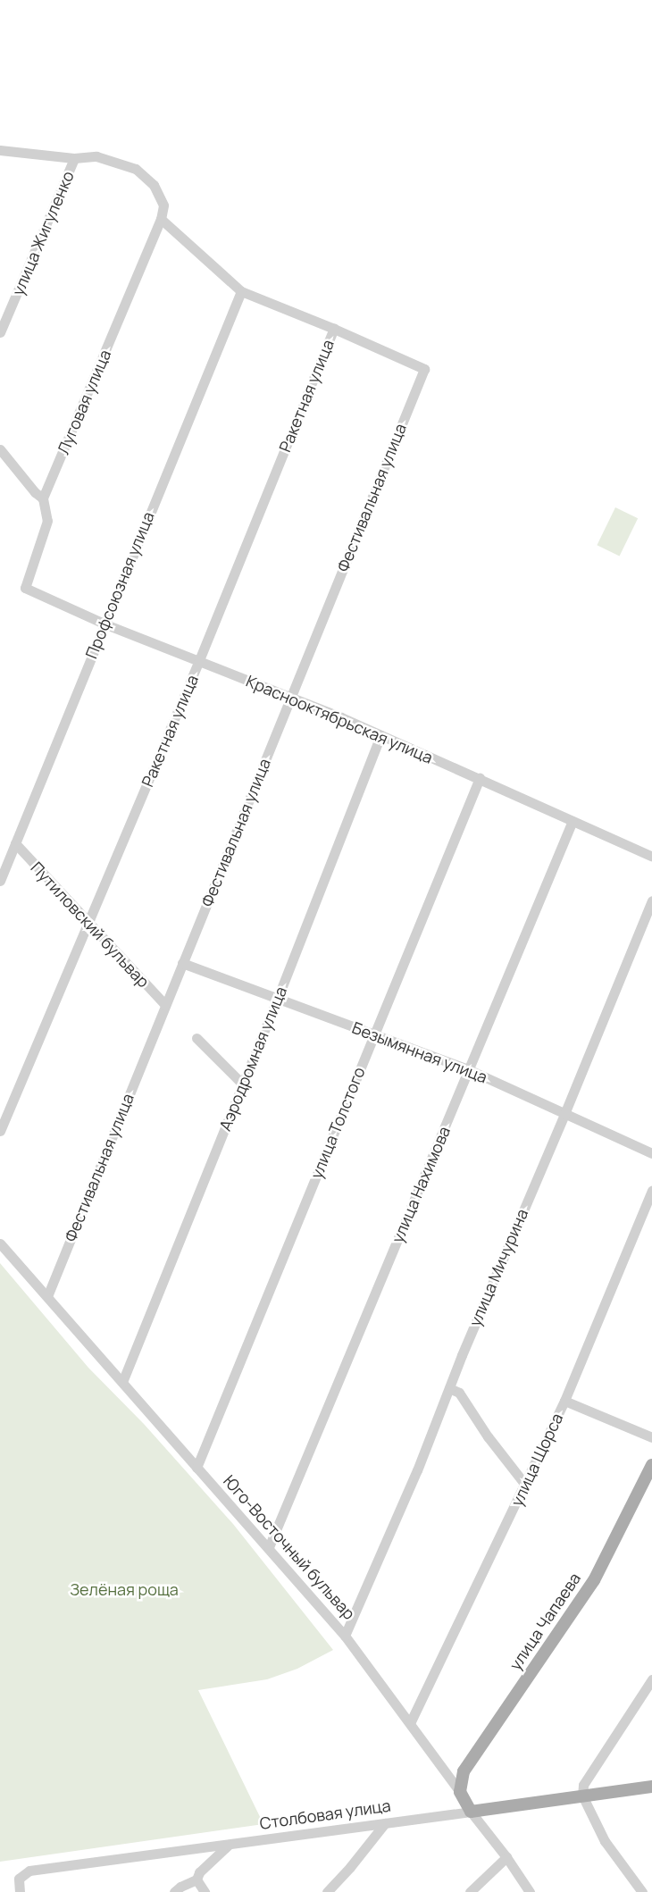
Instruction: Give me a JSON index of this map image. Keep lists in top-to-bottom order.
{
  "streets": {
    "main road": ["Юго-Восточный бульвар", "улица Чапаева", "Столбовая улица"],
    "street": [
      "улица Жигуленко",
      "Ракетная улица",
      "Луговая улица",
      "Фестивальная улица",
      "Профсоюзная улица",
      "Краснооктябрьская улица",
      "Путиловский бульвар",
      "Безымянная улица",
      "Аэродромная улица",
      "улица Толстого",
      "улица Нахимова",
      "улица Мичурина",
      "улица Щорса"
    ]
  },
  "crossings": [
    ["Ракетная улица", "Фестивальная улица"],
    ["Ракетная улица", "Краснооктябрьская улица"],
    ["Ракетная улица", "Путиловский бульвар"],
    ["Луговая улица", "Краснооктябрьская улица"],
    ["Фестивальная улица", "Краснооктябрьская улица"],
    ["Фестивальная улица", "Путиловский бульвар"],
    ["Фестивальная улица", "Безымянная улица"],
    ["Фестивальная улица", "Юго-Восточный бульвар"],
    ["Профсоюзная улица", "Краснооктябрьская улица"],
    ["Профсоюзная улица", "Путиловский бульвар"],
    ["Краснооктябрьская улица", "Аэродромная улица"],
    ["Краснооктябрьская улица", "улица Толстого"],
    ["Краснооктябрьская улица", "улица Нахимова"],
    ["Безымянная улица", "Аэродромная улица"],
    ["Безымянная улица", "улица Толстого"],
    ["Безымянная улица", "улица Нахимова"],
    ["Безымянная улица", "улица Мичурина"],
    ["Аэродромная улица", "Юго-Восточный бульвар"],
    ["улица Толстого", "Юго-Восточный бульвар"],
    ["улица Нахимова", "Юго-Восточный бульвар"],
    ["улица Мичурина", "Юго-Восточный бульвар"],
    ["улица Щорса", "Юго-Восточный бульвар"],
    ["Юго-Восточный бульвар", "улица Чапаева"],
    ["Юго-Восточный бульвар", "Столбовая улица"]
  ],
  "parks": ["Зелёная роща"]
}
